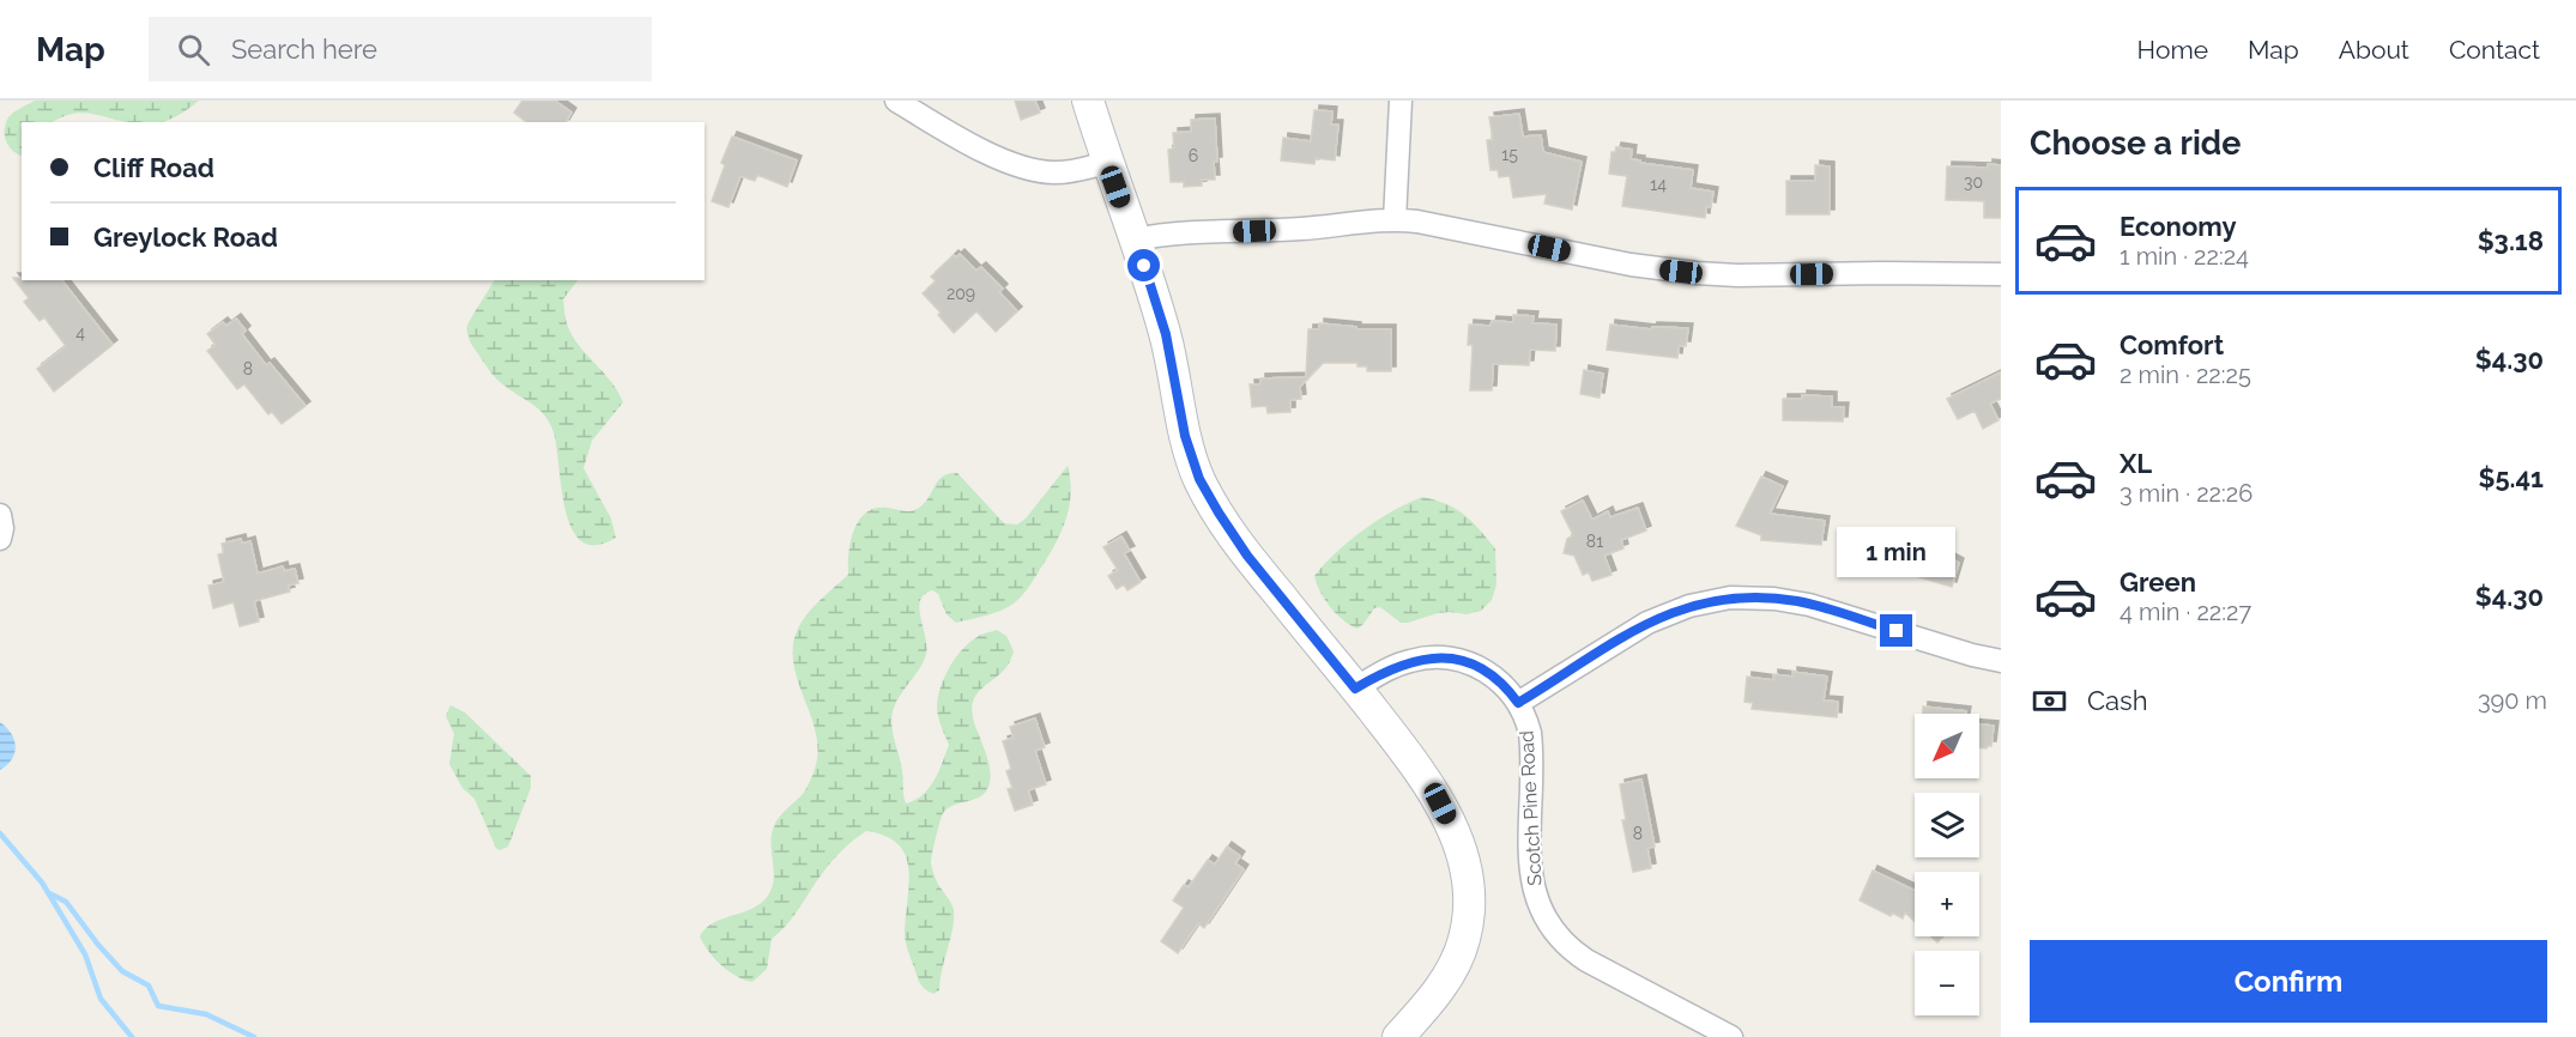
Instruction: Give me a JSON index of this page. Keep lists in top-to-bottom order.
{
  "streets": {
    "street": ["Scotch Pine Road"]
  },
  "house_numbers": [
    "15",
    "6",
    "30",
    "14",
    "209",
    "4",
    "8",
    "81",
    "8"
  ],
  "north": "bottom left",
  "page": {
    "header": "Map",
    "search": "Search here",
    "nav": [
      "Home",
      "Map",
      "About",
      "Contact"
    ],
    "heading": "Choose a ride",
    "banner": ["Cliff Road", "Greylock Road"],
    "list": [
      {
        "name": "Economy",
        "note": "1 min · 22:24",
        "value": "$3.18"
      },
      {
        "name": "Comfort",
        "note": "2 min · 22:25",
        "value": "$4.30"
      },
      {
        "name": "XL",
        "note": "3 min · 22:26",
        "value": "$5.41"
      },
      {
        "name": "Green",
        "note": "4 min · 22:27",
        "value": "$4.30"
      }
    ],
    "bubble": "1 min",
    "pay": ["Cash", "390 m"],
    "map_buttons": ["+", "−"],
    "buttons": "Confirm"
  }
}
